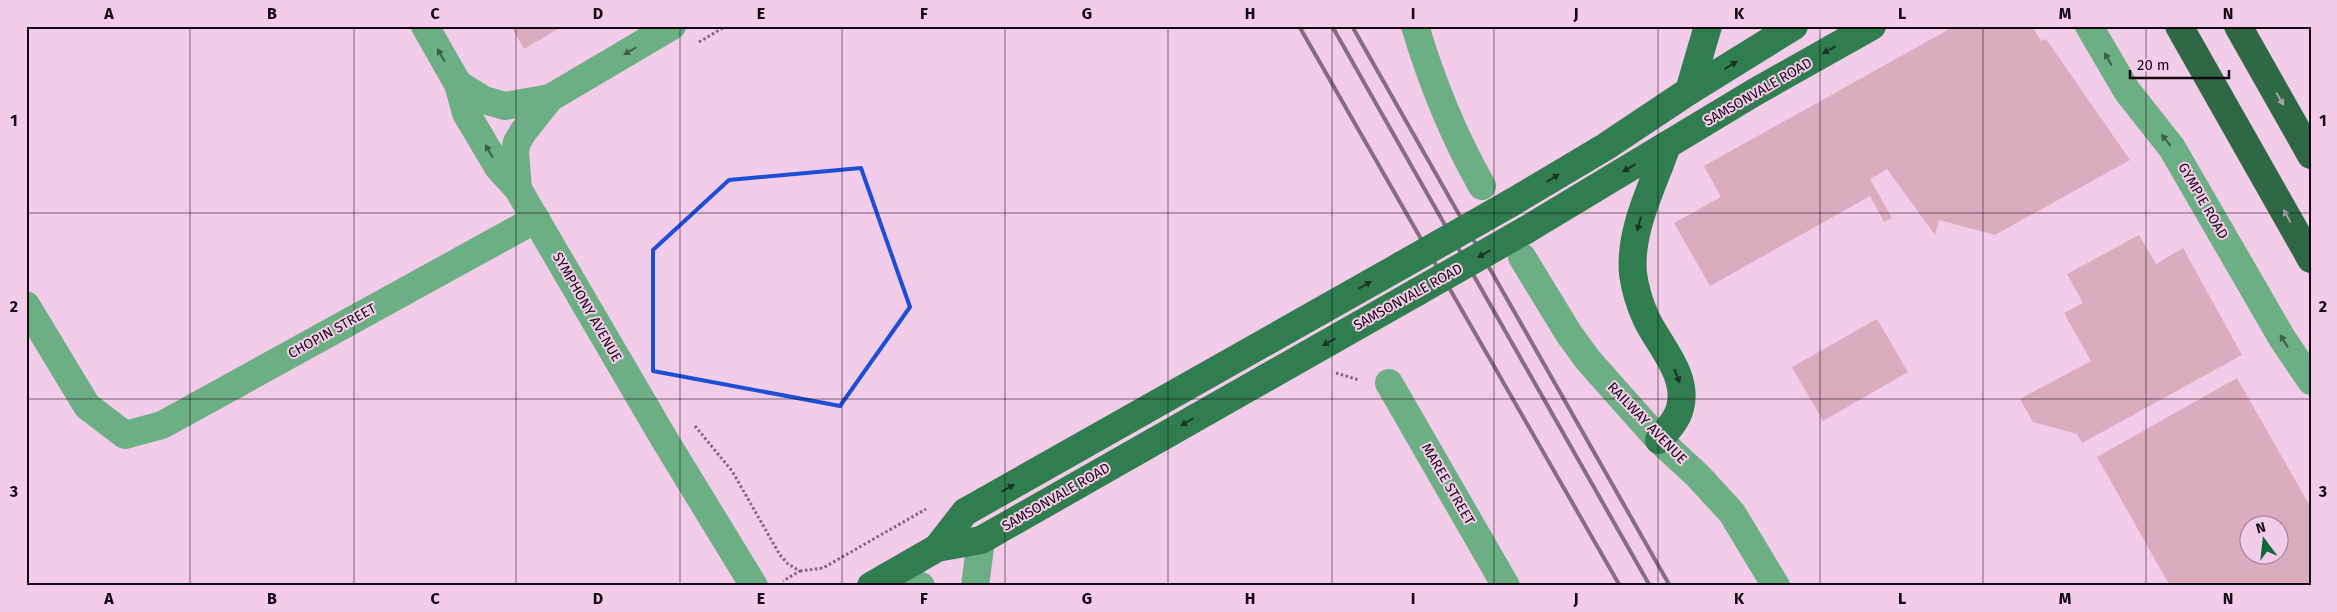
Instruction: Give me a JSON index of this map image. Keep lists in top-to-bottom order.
{
  "streets": {
    "main road": ["SAMSONVALE ROAD"],
    "street": [
      "GYMPIE ROAD",
      "SYMPHONY AVENUE",
      "CHOPIN STREET",
      "RAILWAY AVENUE",
      "MAREE STREET"
    ]
  },
  "crossings": [
    ["SYMPHONY AVENUE", "CHOPIN STREET"]
  ],
  "one_way": ["GYMPIE ROAD"],
  "scale_bar": "20 m",
  "north": "top",
  "grid": {
    "columns": [
      "A",
      "B",
      "C",
      "D",
      "E",
      "F",
      "G",
      "H",
      "I",
      "J",
      "K",
      "L",
      "M",
      "N"
    ],
    "rows": ["1", "2", "3"]
  }
}
